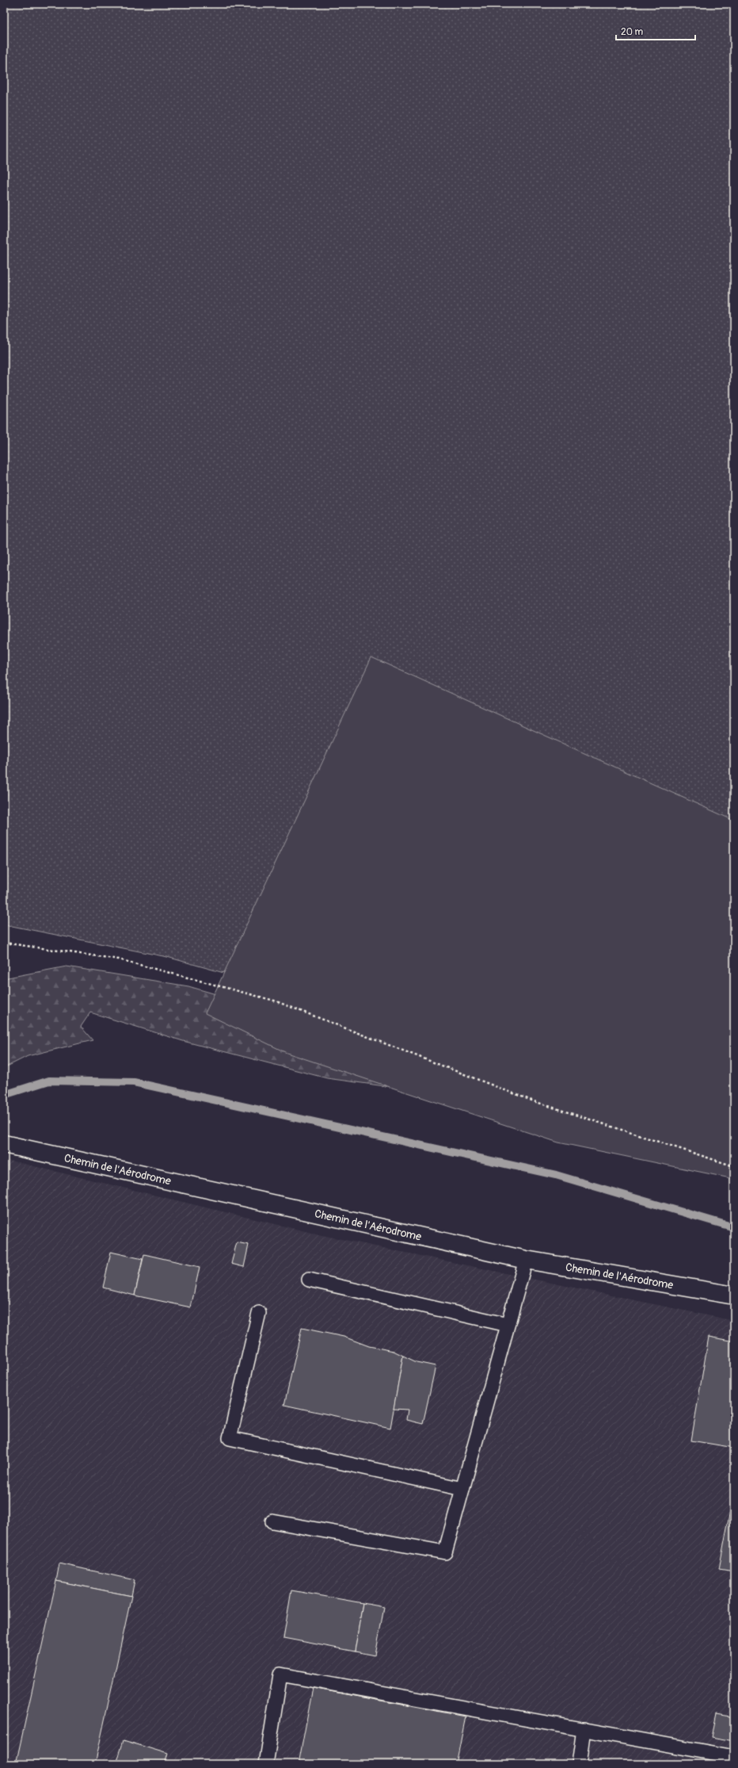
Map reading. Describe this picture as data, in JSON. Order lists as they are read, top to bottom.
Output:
{
  "streets": {
    "street": ["Chemin de l'Aérodrome"]
  },
  "scale_bar": "20 m"
}
